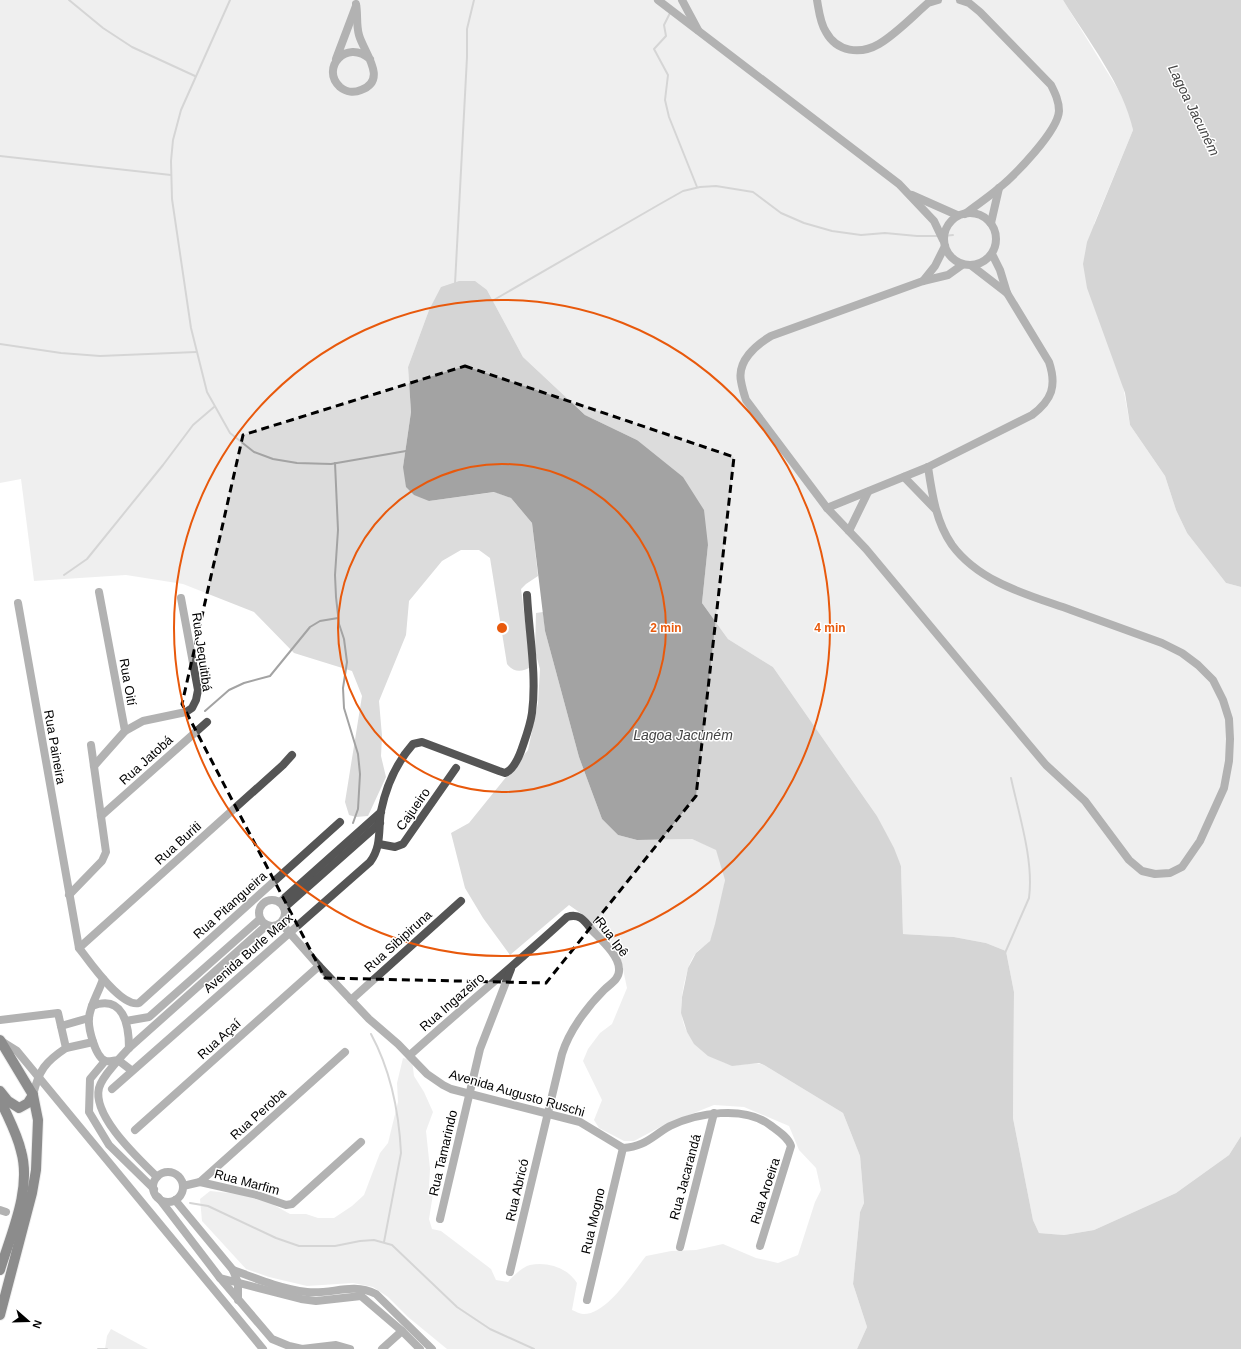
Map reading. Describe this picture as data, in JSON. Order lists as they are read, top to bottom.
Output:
{
  "streets": {
    "street": [
      "Rua Jequitibá",
      "Rua Oití",
      "Rua Paineira",
      "Rua Jatobá",
      "Cajueiro",
      "Rua Buriti",
      "Rua Pitangueira",
      "Rua Ipê",
      "Rua Sibipiruna",
      "Avenida Burle Marx",
      "Rua Ingazeiro",
      "Rua Açaí",
      "Avenida Augusto Ruschi",
      "Rua Peroba",
      "Rua Tamarindo",
      "Rua Jacarandá",
      "Rua Marfim",
      "Rua Abricó",
      "Rua Aroeira",
      "Rua Mogno"
    ]
  },
  "crossings": [
    ["Rua Jequitibá", "Rua Oití"],
    ["Rua Paineira", "Rua Buriti"],
    ["Cajueiro", "Avenida Burle Marx"],
    ["Rua Ipê", "Rua Ingazeiro"],
    ["Rua Ipê", "Avenida Augusto Ruschi"],
    ["Rua Ipê", "Rua Tamarindo"],
    ["Rua Ipê", "Rua Abricó"],
    ["Rua Sibipiruna", "Avenida Augusto Ruschi"],
    ["Avenida Burle Marx", "Avenida Augusto Ruschi"],
    ["Avenida Burle Marx", "Rua Peroba"],
    ["Rua Ingazeiro", "Avenida Augusto Ruschi"],
    ["Rua Ingazeiro", "Rua Tamarindo"],
    ["Rua Açaí", "Avenida Augusto Ruschi"],
    ["Avenida Augusto Ruschi", "Rua Tamarindo"],
    ["Avenida Augusto Ruschi", "Rua Abricó"],
    ["Avenida Augusto Ruschi", "Rua Mogno"],
    ["Rua Peroba", "Rua Marfim"],
    ["Rua Jacarandá", "Rua Aroeira"]
  ],
  "water": ["Lagoa Jacuném"],
  "north": "right",
  "rings": ["2 min", "4 min"]
}
